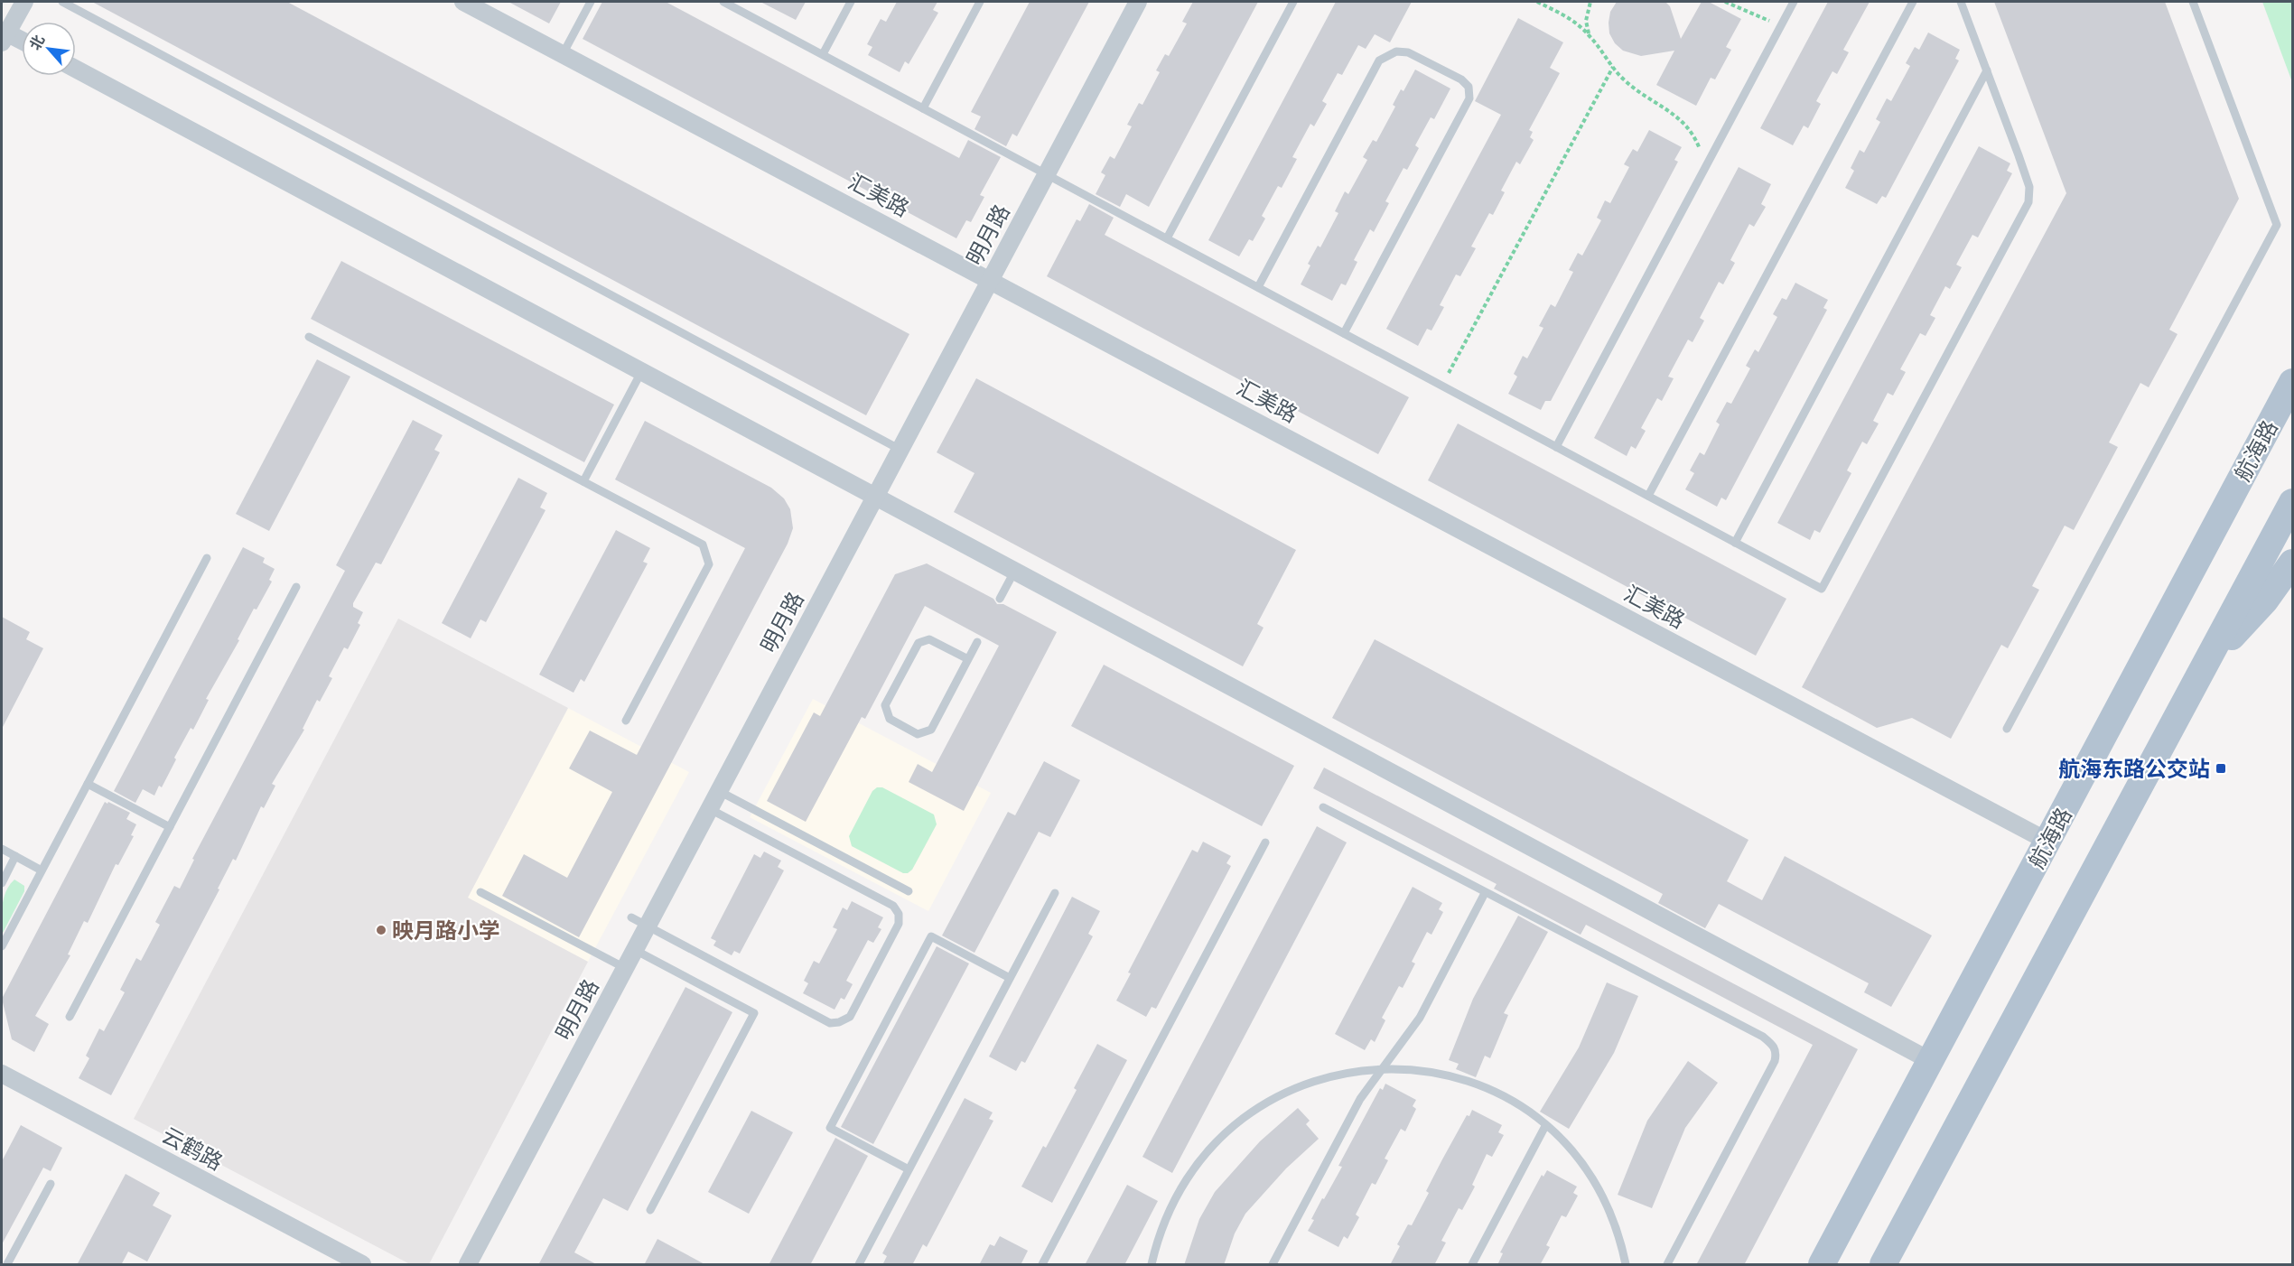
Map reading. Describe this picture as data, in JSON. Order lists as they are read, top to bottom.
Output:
{
  "streets": {
    "main road": ["航海路"],
    "street": ["汇美路", "明月路", "云鹤路"]
  },
  "crossings": [
    ["汇美路", "明月路"],
    ["汇美路", "航海路"]
  ],
  "places": {
    "transit": ["航海东路公交站"],
    "other": ["映月路小学"]
  },
  "north": "top left"
}
